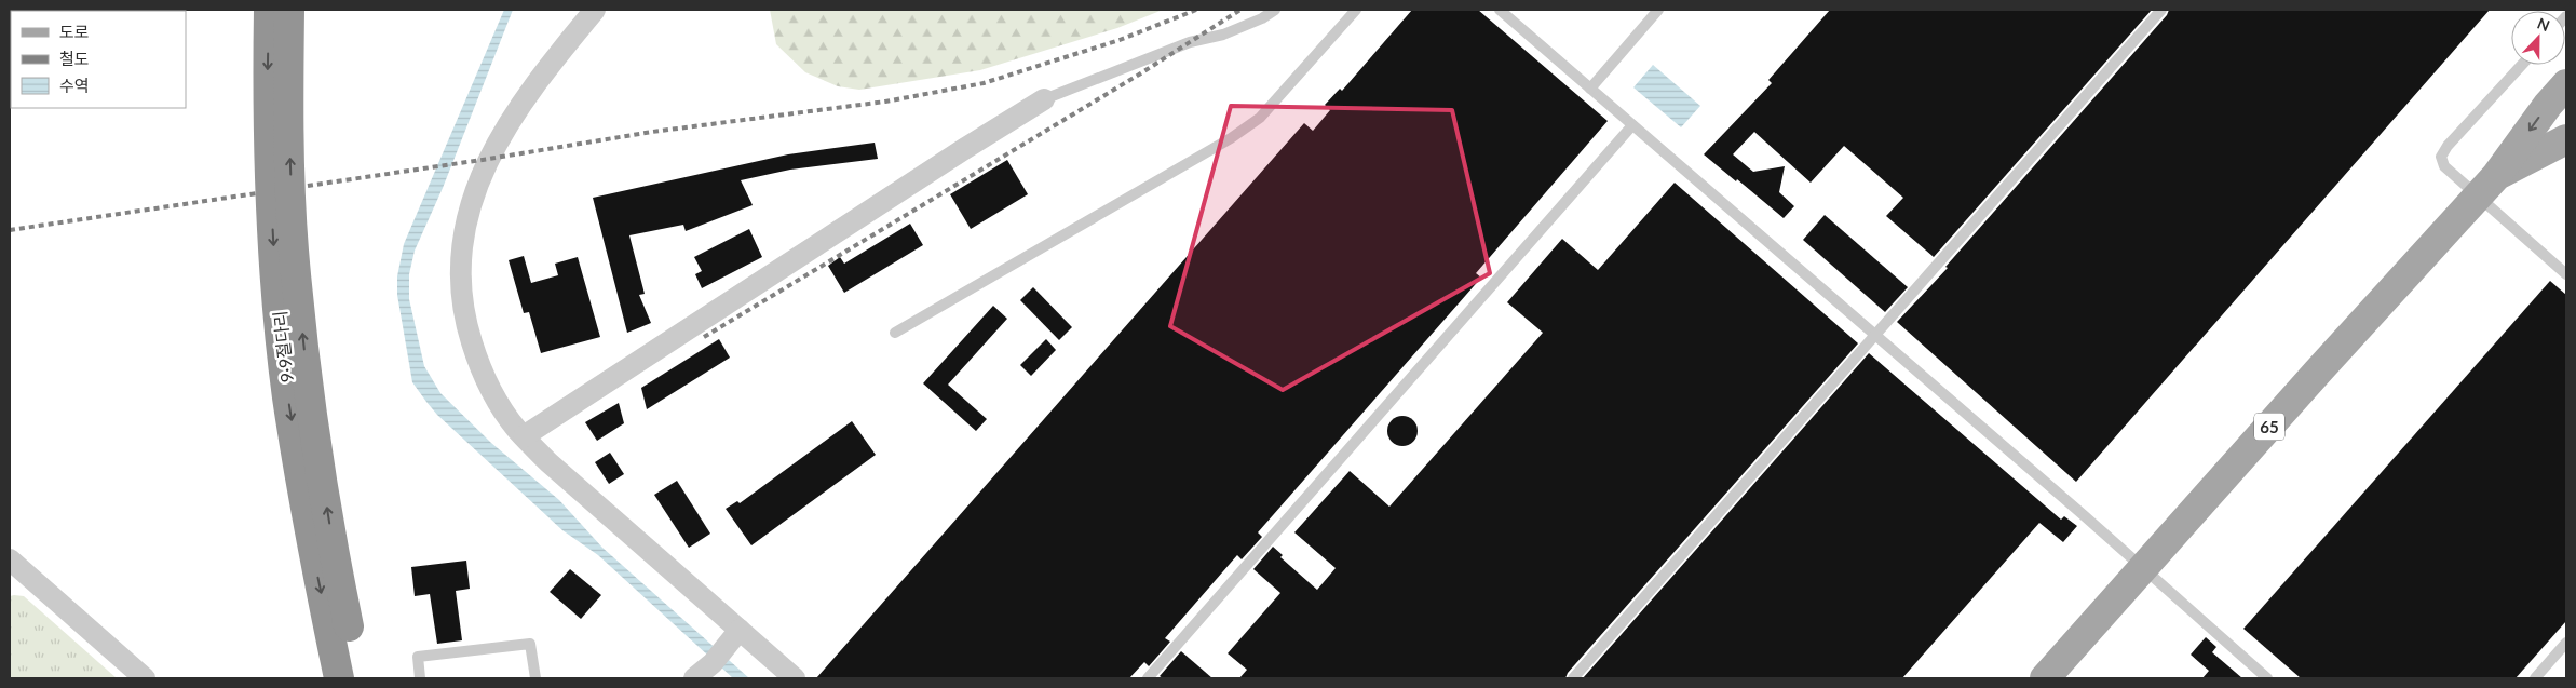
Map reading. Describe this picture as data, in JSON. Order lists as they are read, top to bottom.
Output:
{
  "streets": {
    "highway": ["9·9절다리"],
    "main road": ["65"]
  },
  "legend": ["도로", "철도", "수역"],
  "north": "top"
}
